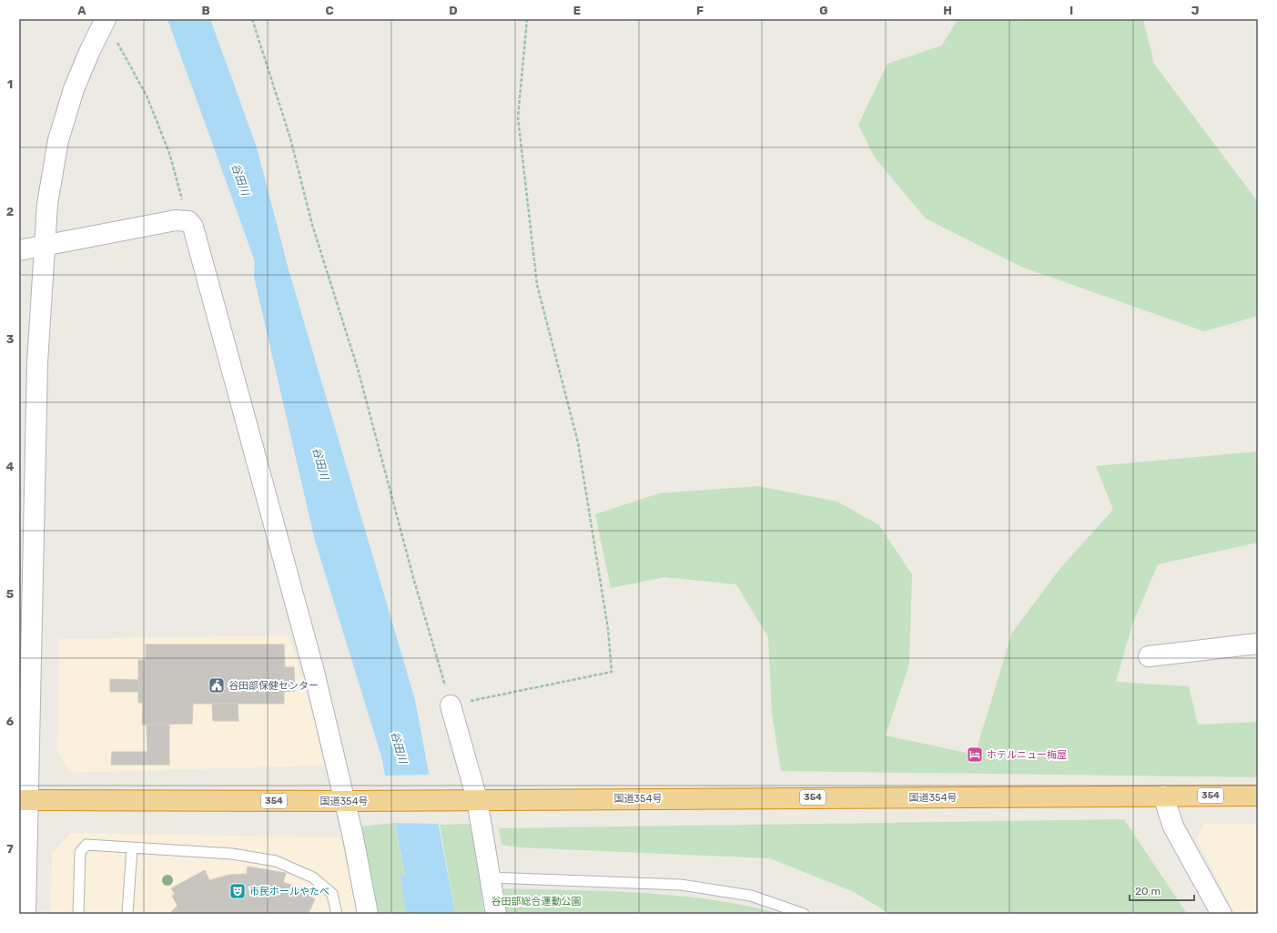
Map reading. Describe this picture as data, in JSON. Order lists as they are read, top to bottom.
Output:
{
  "streets": {
    "highway": ["354", "国道354号"]
  },
  "water": ["谷田川"],
  "parks": ["谷田部総合運動公園"],
  "places": {
    "public building": ["谷田部保健センター"],
    "hotel": ["ホテルニュー梅屋"],
    "theatre": ["市民ホールやたべ"]
  },
  "scale_bar": "20 m",
  "grid": {
    "columns": [
      "A",
      "B",
      "C",
      "D",
      "E",
      "F",
      "G",
      "H",
      "I",
      "J"
    ],
    "rows": [
      "1",
      "2",
      "3",
      "4",
      "5",
      "6",
      "7"
    ]
  }
}
